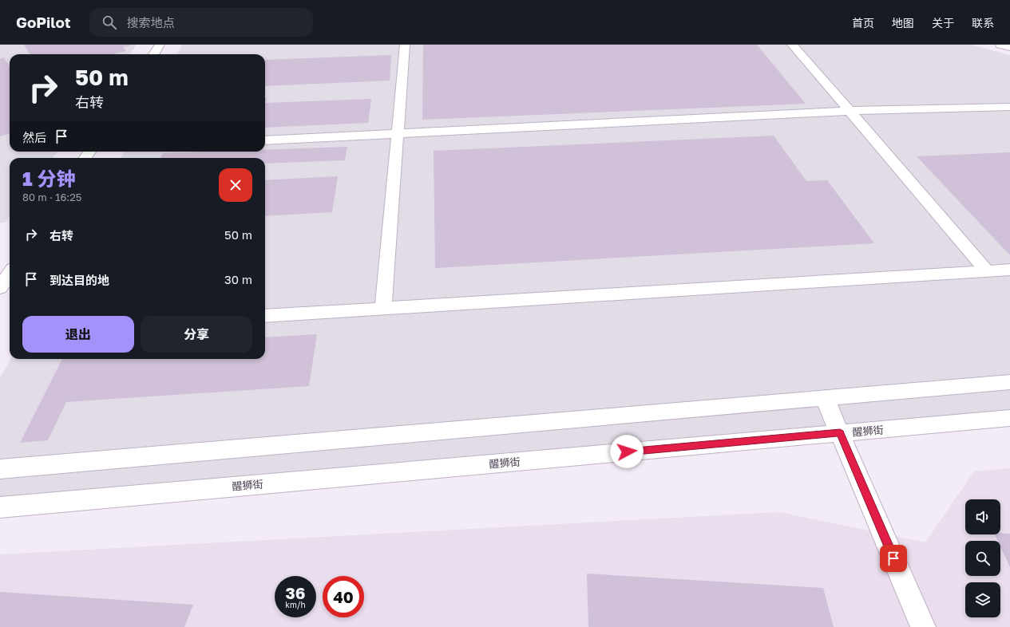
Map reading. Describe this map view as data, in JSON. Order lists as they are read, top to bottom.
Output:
{
  "streets": {
    "street": ["醒狮街"]
  },
  "page": {
    "header": "GoPilot",
    "search": "搜索地点",
    "nav": [
      "首页",
      "地图",
      "关于",
      "联系"
    ],
    "turn": ["50 m", "右转"],
    "then": "然后",
    "heading": ["1 分钟", "80 m · 16:25"],
    "list": [
      {
        "name": "右转",
        "value": "50 m"
      },
      {
        "name": "到达目的地",
        "value": "30 m"
      }
    ],
    "buttons": ["退出", "分享"],
    "speed": "36 km/h",
    "limit": "40"
  }
}
